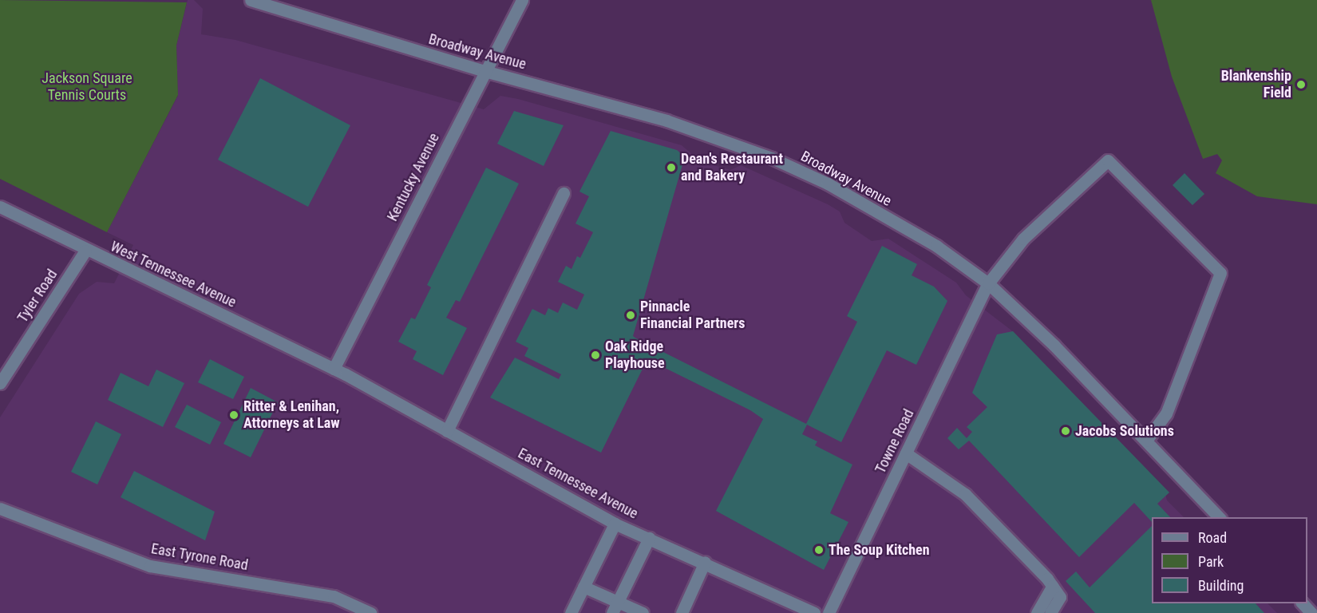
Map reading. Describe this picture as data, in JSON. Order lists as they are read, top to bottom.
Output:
{
  "streets": {
    "street": [
      "Broadway Avenue",
      "Kentucky Avenue",
      "West Tennessee Avenue",
      "Tyler Road",
      "Towne Road",
      "East Tennessee Avenue",
      "East Tyrone Road"
    ]
  },
  "crossings": [
    ["Broadway Avenue", "Kentucky Avenue"],
    ["Broadway Avenue", "Towne Road"],
    ["Kentucky Avenue", "West Tennessee Avenue"],
    ["Kentucky Avenue", "East Tennessee Avenue"],
    ["West Tennessee Avenue", "Tyler Road"],
    ["West Tennessee Avenue", "East Tennessee Avenue"]
  ],
  "parks": ["Jackson Square Tennis Courts"],
  "places": [
    "Blankenship Field",
    "Dean's Restaurant and Bakery",
    "Pinnacle Financial Partners",
    "Oak Ridge Playhouse",
    "Ritter & Lenihan, Attorneys at Law",
    "Jacobs Solutions",
    "The Soup Kitchen"
  ],
  "legend": ["Road", "Park", "Building"]
}
